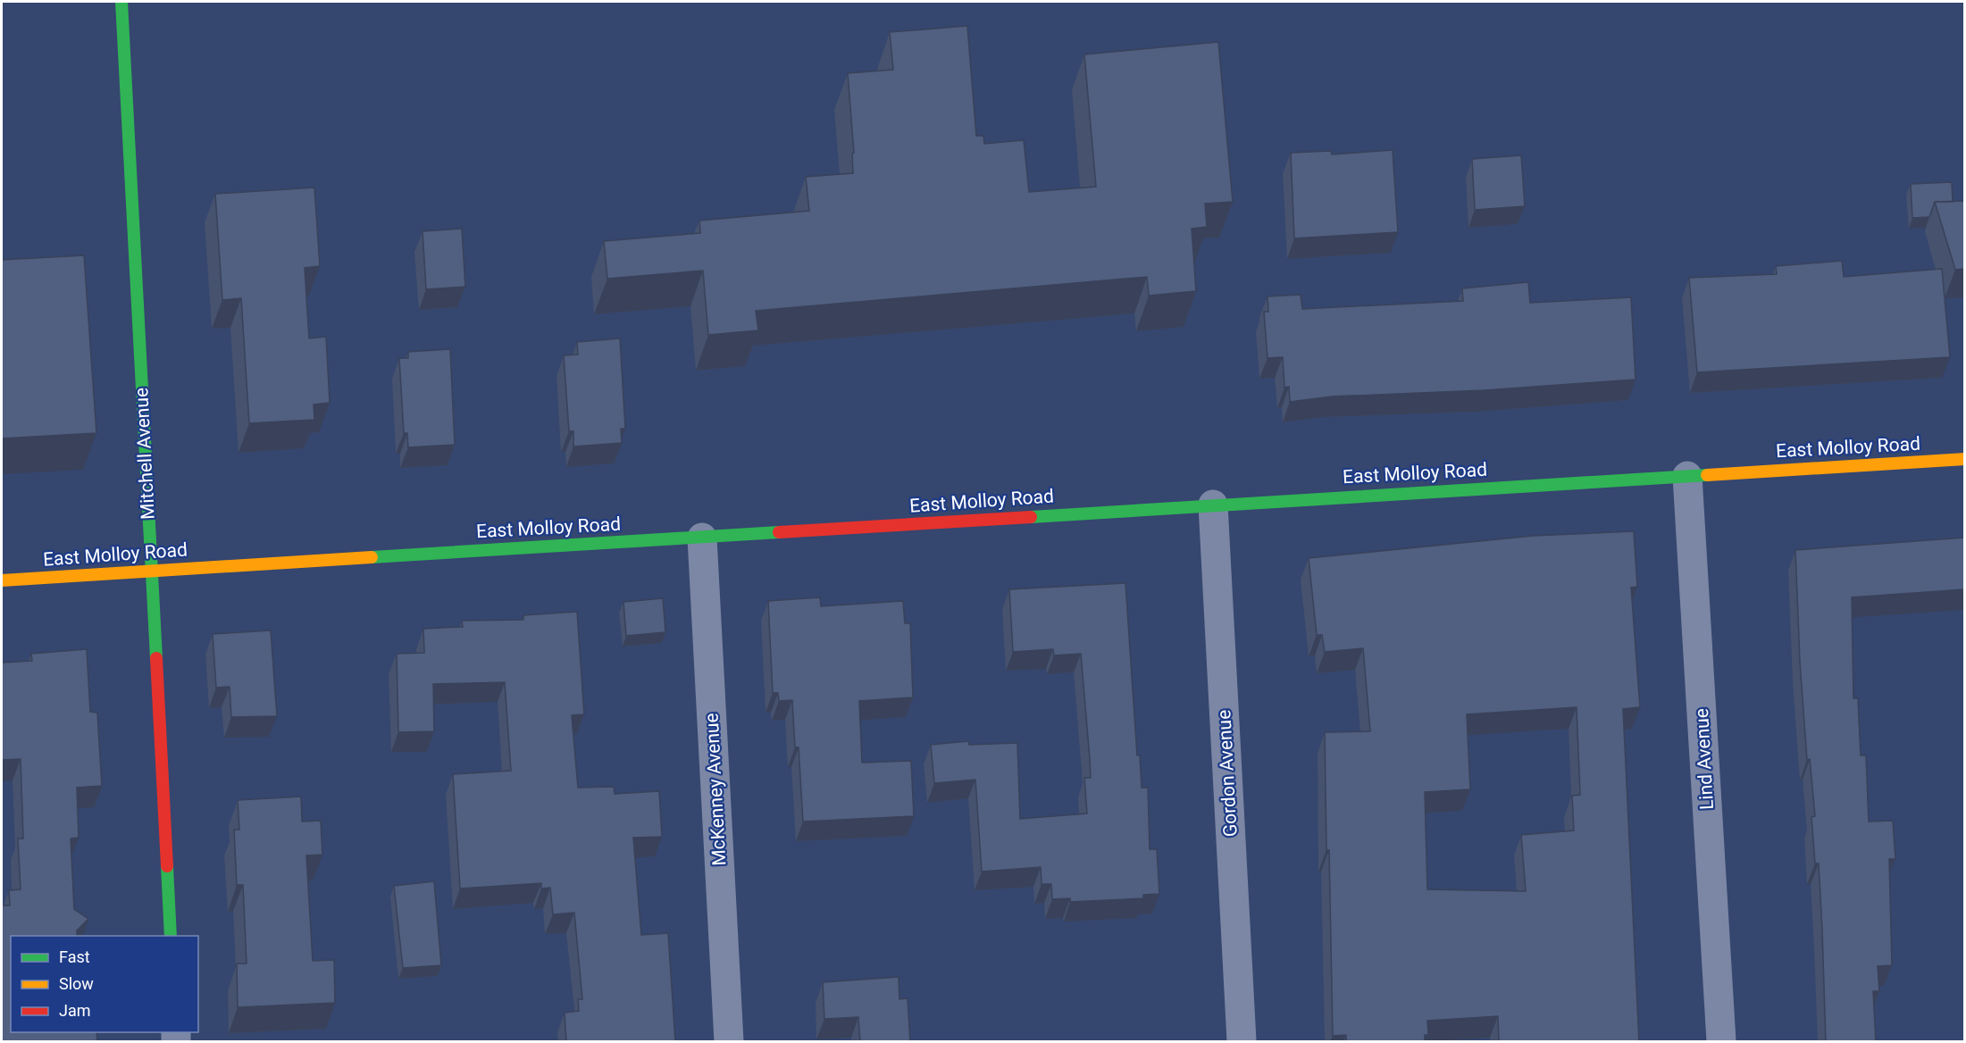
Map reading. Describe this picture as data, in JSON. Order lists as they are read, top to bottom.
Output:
{
  "streets": {
    "street": [
      "East Molloy Road",
      "Mitchell Avenue",
      "Lind Avenue",
      "Gordon Avenue",
      "McKenney Avenue"
    ]
  },
  "crossings": [
    ["East Molloy Road", "Mitchell Avenue"],
    ["East Molloy Road", "Lind Avenue"],
    ["East Molloy Road", "Gordon Avenue"],
    ["East Molloy Road", "McKenney Avenue"]
  ],
  "legend": ["Fast", "Slow", "Jam"]
}
